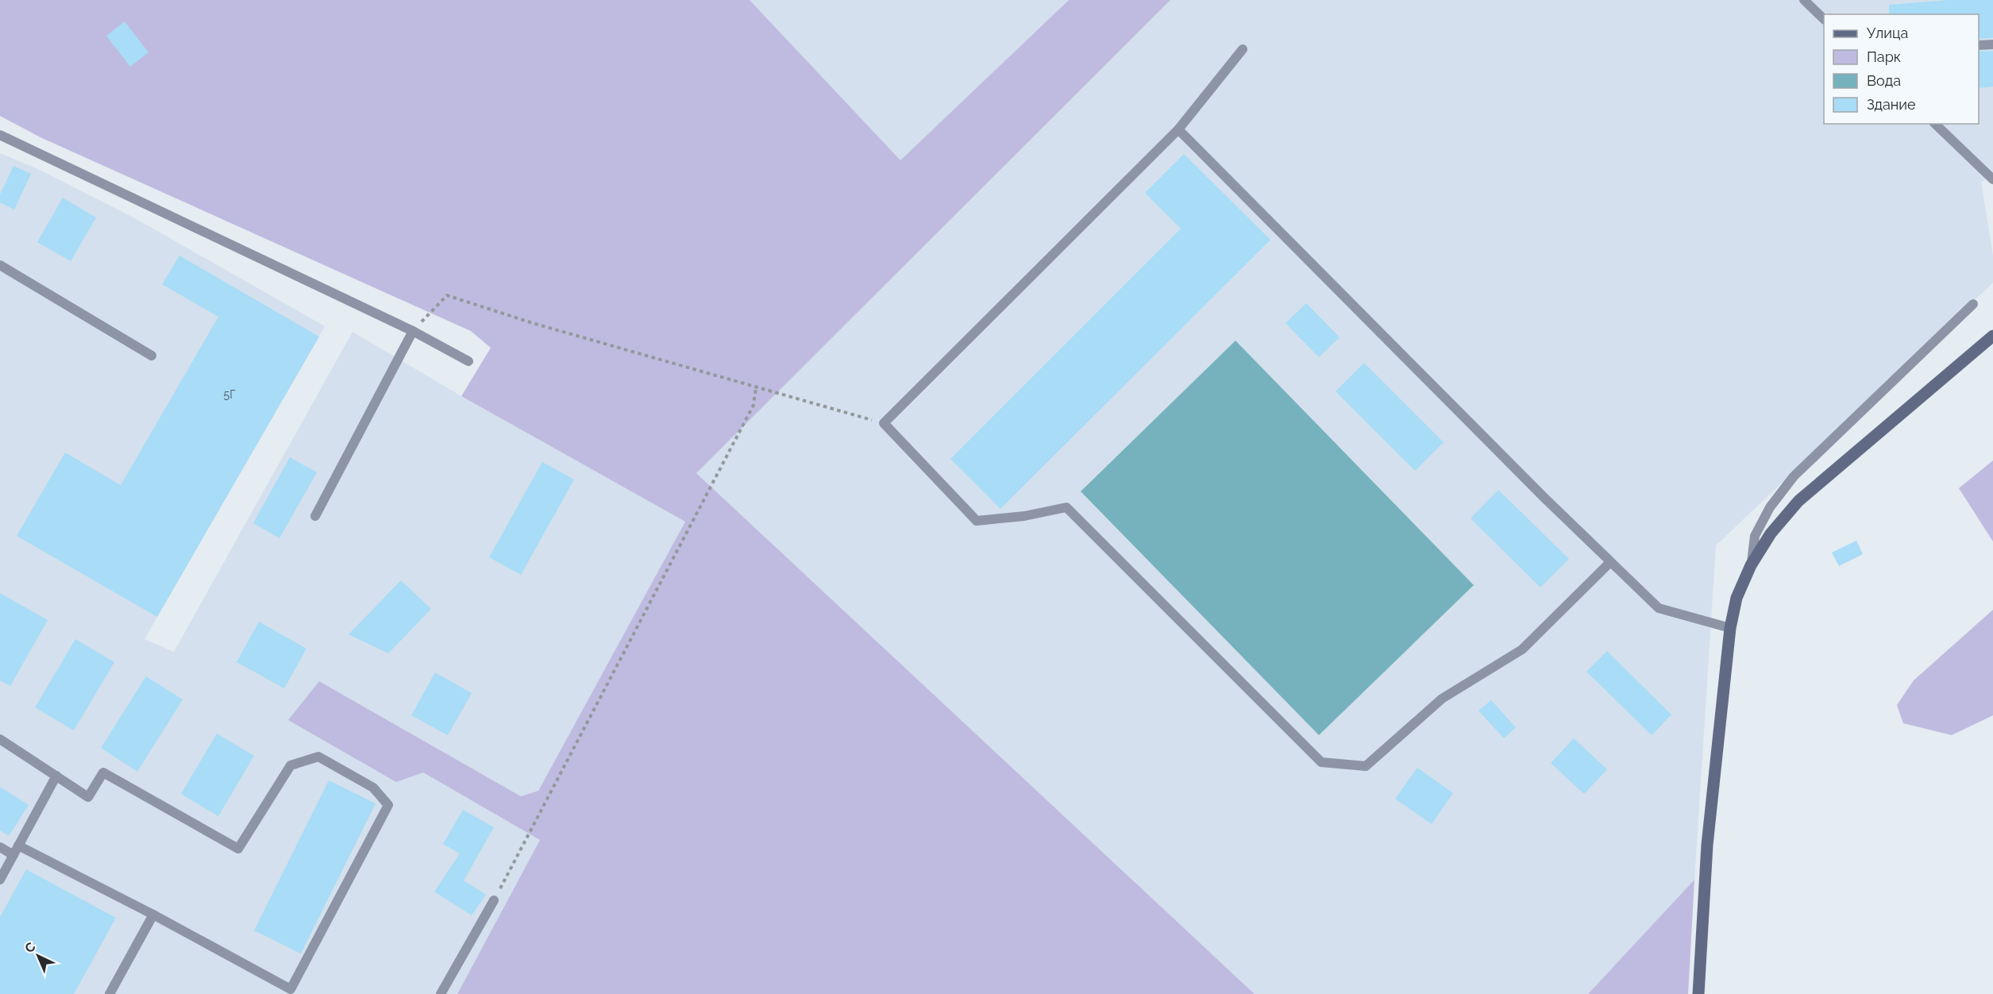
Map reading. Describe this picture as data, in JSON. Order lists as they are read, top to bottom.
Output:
{
  "house_numbers": ["5Г"],
  "legend": [
    "Улица",
    "Парк",
    "Вода",
    "Здание"
  ],
  "north": "top left"
}
